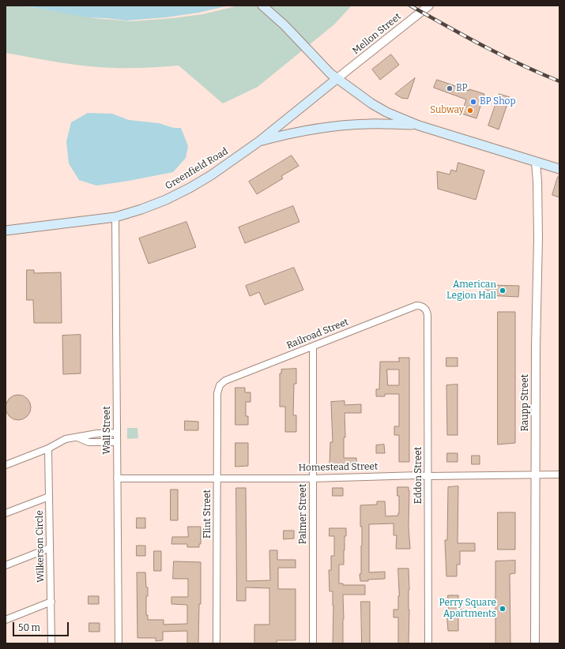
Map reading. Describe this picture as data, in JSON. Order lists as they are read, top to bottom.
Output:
{
  "streets": {
    "main road": ["Greenfield Road"],
    "street": [
      "Mellon Street",
      "Railroad Street",
      "Raupp Street",
      "Wall Street",
      "Homestead Street",
      "Eddon Street",
      "Flint Street",
      "Palmer Street",
      "Wilkerson Circle"
    ]
  },
  "crossings": [
    ["Mellon Street", "Greenfield Road"],
    ["Greenfield Road", "Wall Street"],
    ["Railroad Street", "Eddon Street"],
    ["Railroad Street", "Flint Street"],
    ["Railroad Street", "Palmer Street"],
    ["Raupp Street", "Homestead Street"],
    ["Wall Street", "Homestead Street"],
    ["Homestead Street", "Eddon Street"],
    ["Homestead Street", "Flint Street"],
    ["Homestead Street", "Palmer Street"]
  ],
  "places": [
    "BP",
    "BP Shop",
    "Subway",
    "American Legion Hall",
    "Perry Square Apartments"
  ],
  "scale_bar": "50 m"
}
